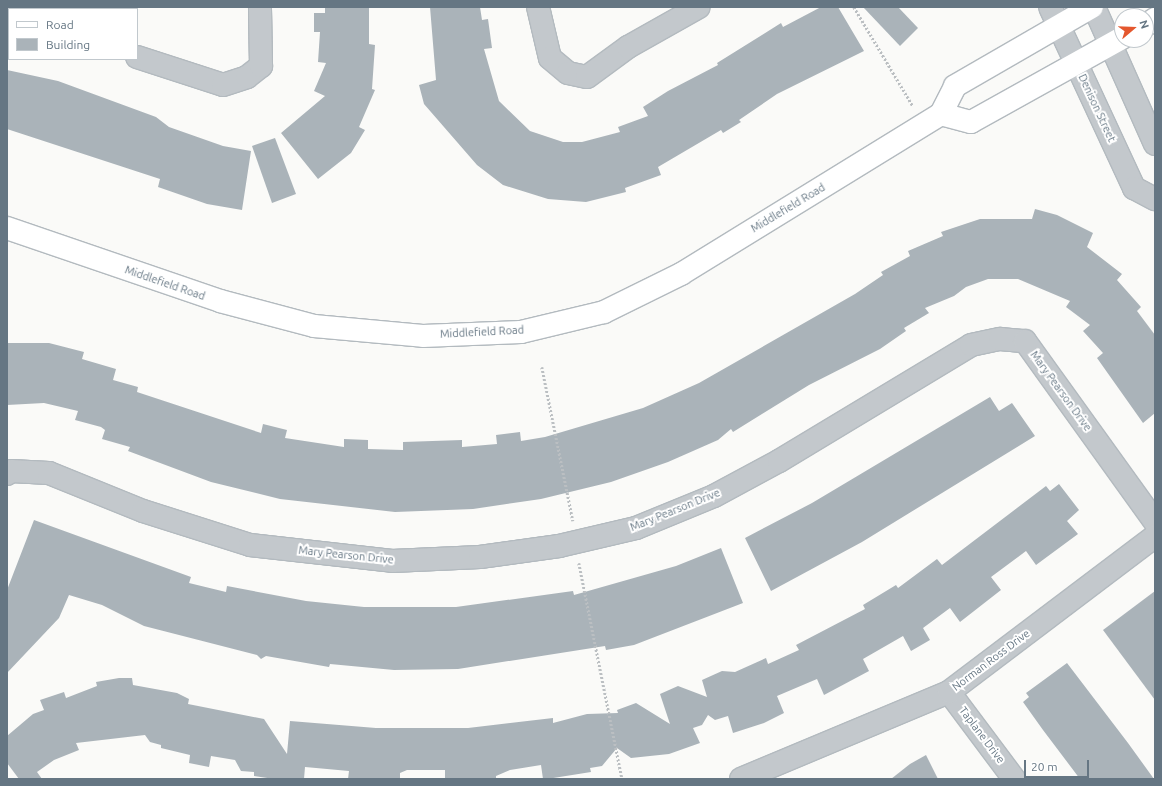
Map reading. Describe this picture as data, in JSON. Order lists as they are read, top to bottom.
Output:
{
  "streets": {
    "main road": ["Middlefield Road"],
    "street": [
      "Denison Street",
      "Mary Pearson Drive",
      "Norman Ross Drive",
      "Taplane Drive"
    ]
  },
  "crossings": [
    ["Norman Ross Drive", "Taplane Drive"]
  ],
  "legend": ["Road", "Building"],
  "scale_bar": "20 m",
  "north": "right"
}
